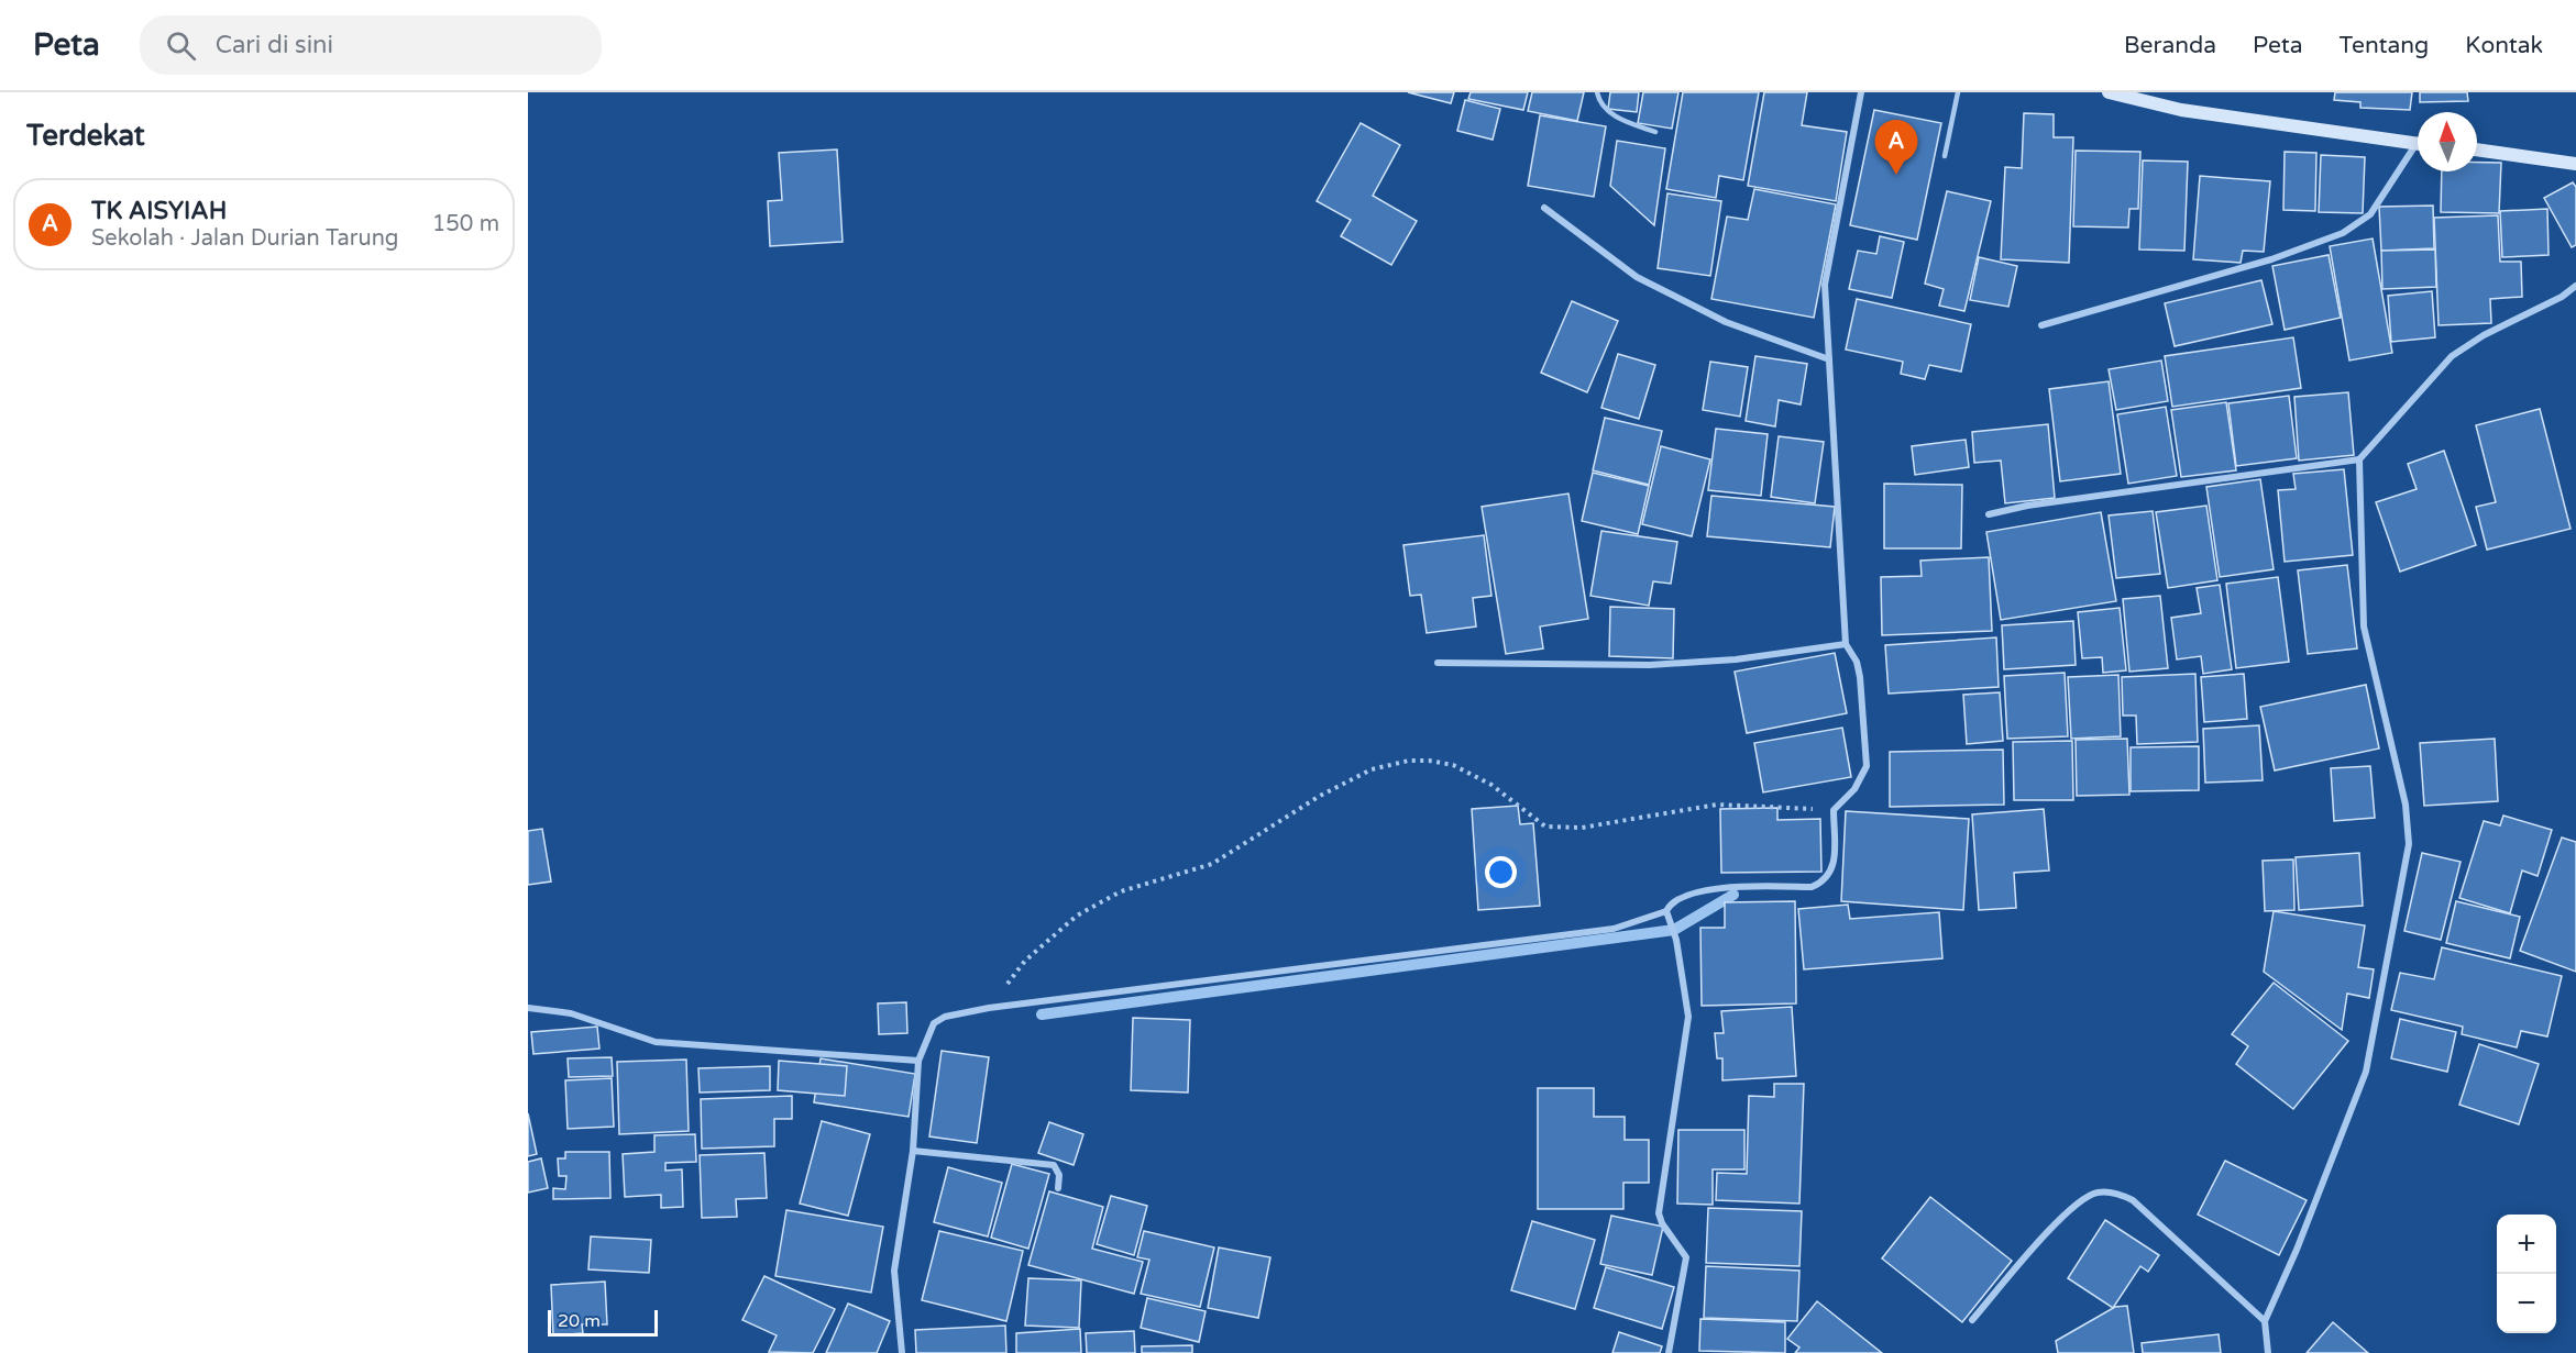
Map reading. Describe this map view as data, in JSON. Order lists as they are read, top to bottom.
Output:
{
  "scale_bar": "20 m",
  "north": "top",
  "page": {
    "header": "Peta",
    "search": "Cari di sini",
    "nav": [
      "Beranda",
      "Peta",
      "Tentang",
      "Kontak"
    ],
    "heading": "Terdekat",
    "pins": "A",
    "list": [
      {
        "mark": "A",
        "name": "TK AISYIAH",
        "note": "Sekolah · Jalan Durian Tarung",
        "value": "150 m"
      }
    ],
    "map_buttons": ["+", "−"],
    "scale": "20 m"
  }
}
